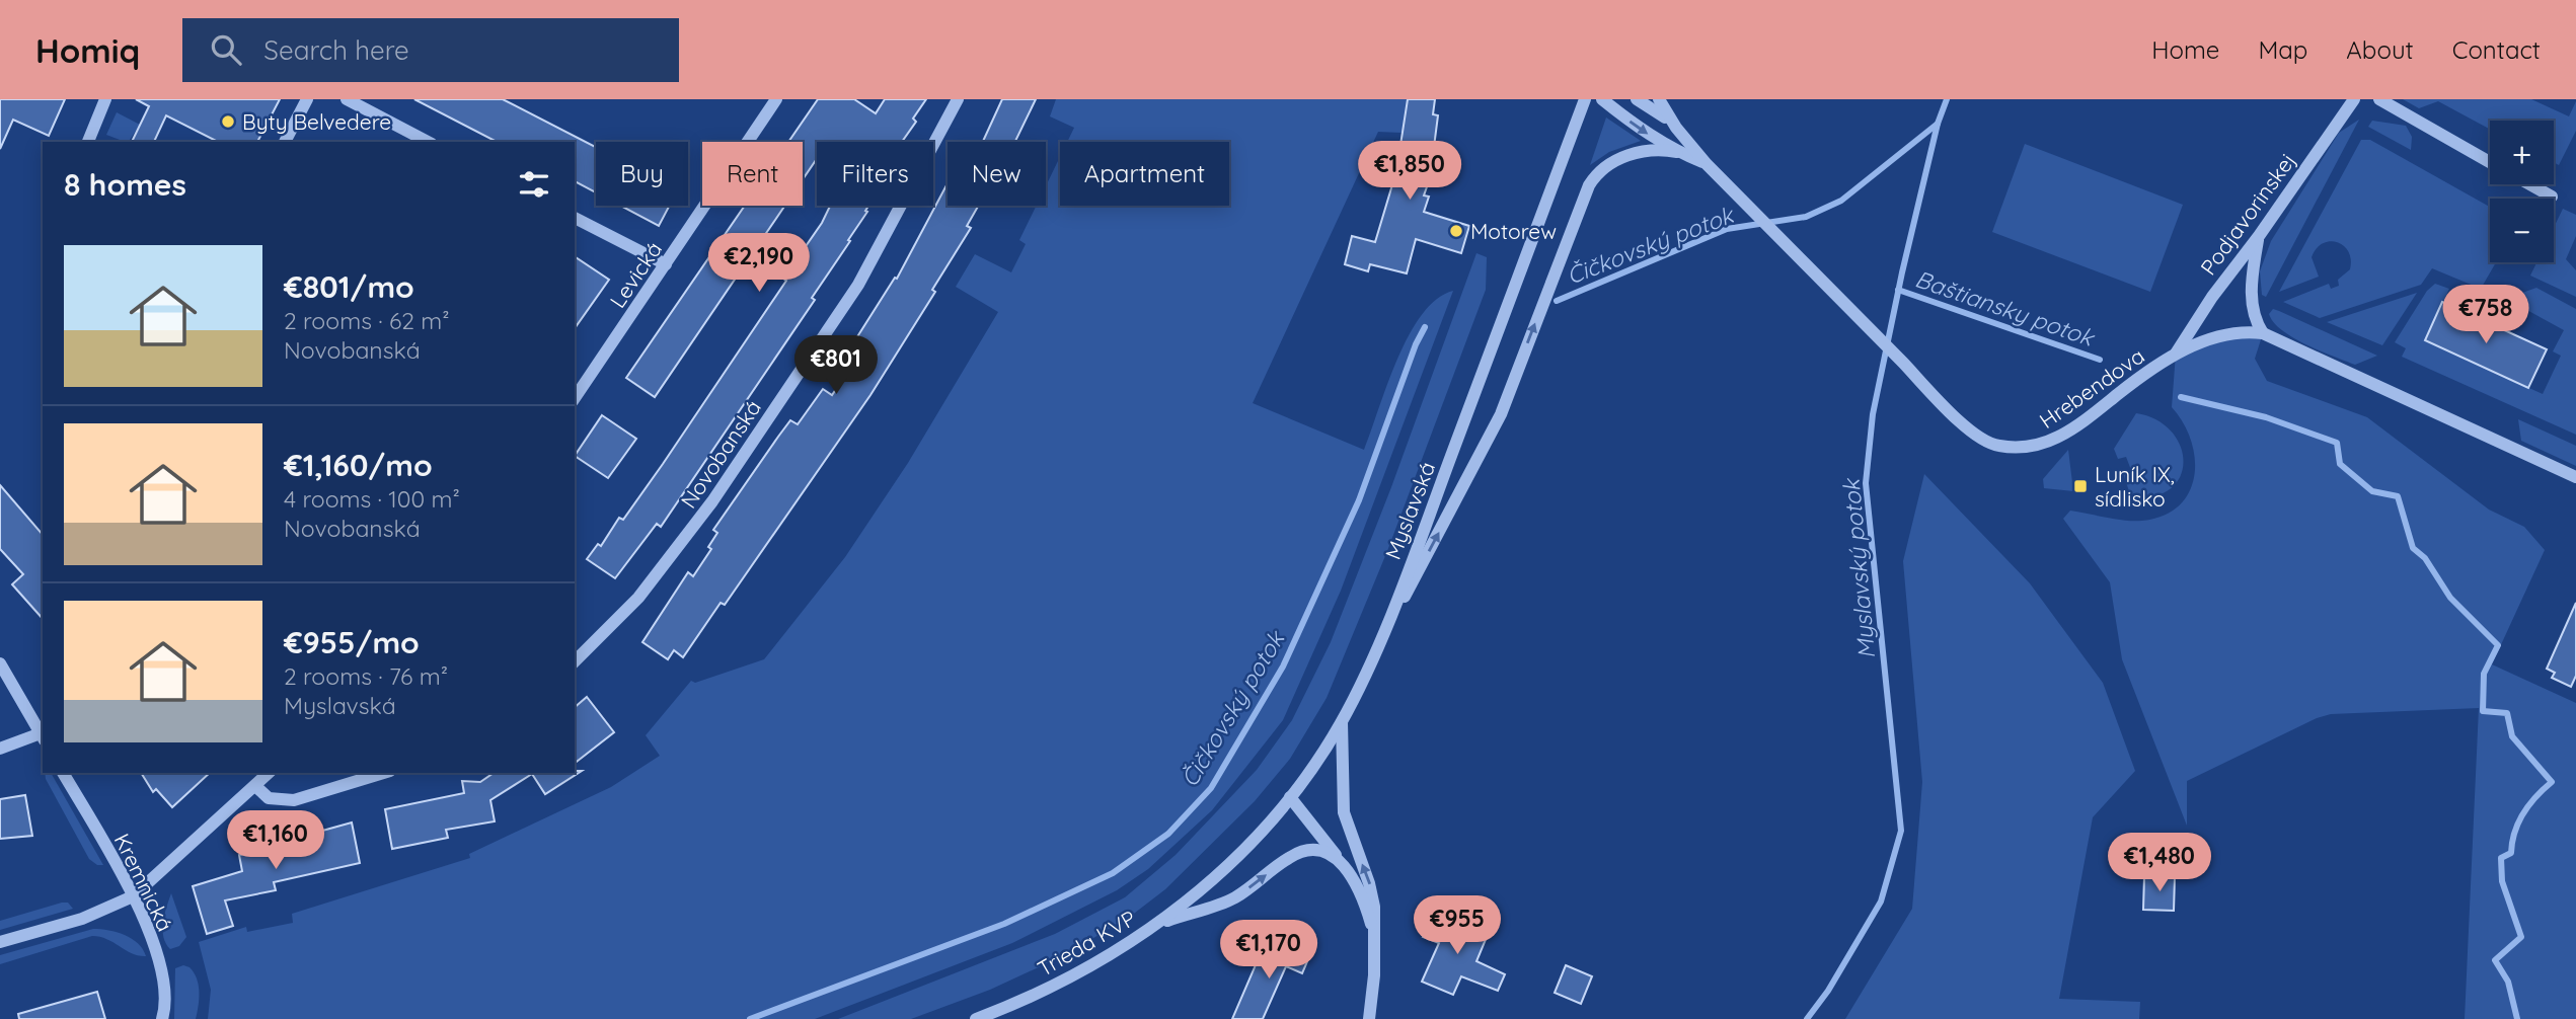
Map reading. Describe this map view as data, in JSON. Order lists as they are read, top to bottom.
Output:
{
  "streets": {
    "street": [
      "Podjavorinskej",
      "Levická",
      "Hrebendova",
      "Novobanská",
      "Myslavská",
      "Kremnická",
      "Trieda KVP"
    ]
  },
  "crossings": [
    ["Podjavorinskej", "Hrebendova"],
    ["Myslavská", "Trieda KVP"]
  ],
  "water": ["Čičkovský potok", "Baštiansky potok", "Myslavský potok"],
  "places": {
    "other": ["Byty Belvedere", "Motorew"],
    "transit": ["Luník IX, sídlisko"]
  },
  "page": {
    "header": "Homiq",
    "search": "Search here",
    "nav": [
      "Home",
      "Map",
      "About",
      "Contact"
    ],
    "map_buttons": ["+", "−"],
    "price": [
      "€1,850",
      "€2,190",
      "€758",
      "€801",
      "€1,160",
      "€1,480",
      "€955",
      "€1,170"
    ],
    "chip": [
      "Buy",
      "Rent",
      "Filters",
      "New",
      "Apartment"
    ],
    "heading": "8 homes",
    "list": [
      {
        "name": "€801/mo",
        "note": "2 rooms · 62 m² · Novobanská"
      },
      {
        "name": "€1,160/mo",
        "note": "4 rooms · 100 m² · Novobanská"
      },
      {
        "name": "€955/mo",
        "note": "2 rooms · 76 m² · Myslavská"
      }
    ]
  }
}
